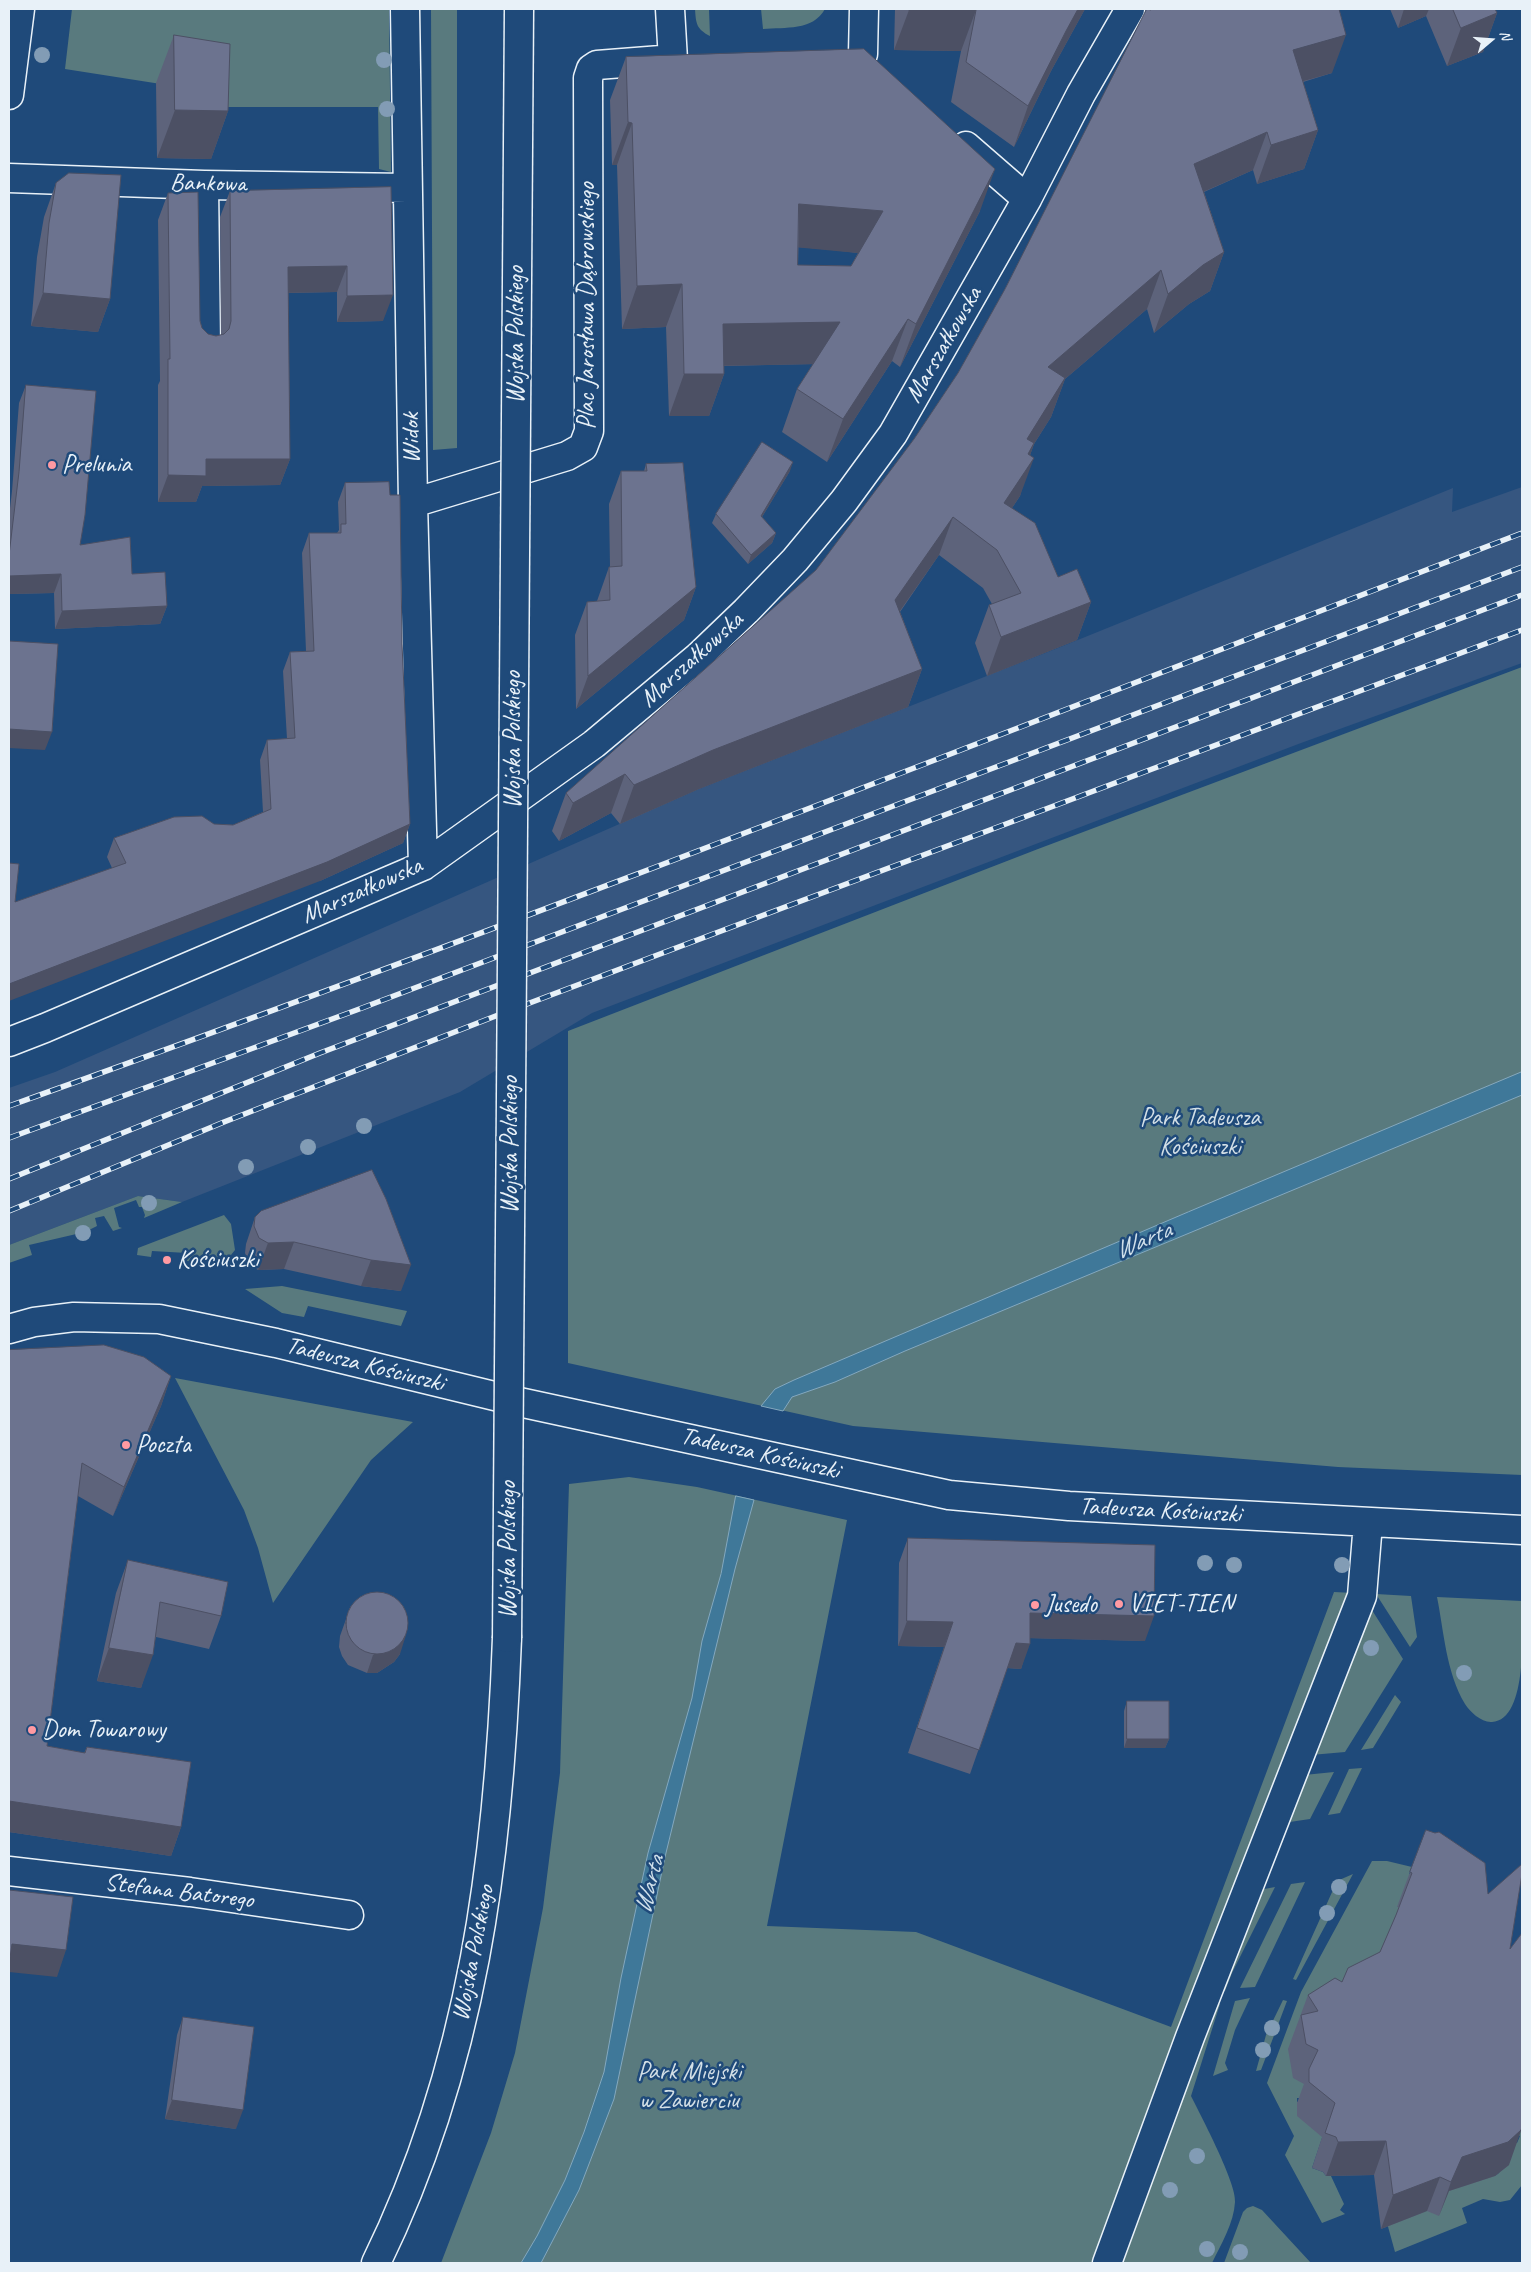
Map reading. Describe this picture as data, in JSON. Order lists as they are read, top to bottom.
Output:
{
  "streets": {
    "street": [
      "Bankowa",
      "Plac Jarosława Dąbrowskiego",
      "Wojska Polskiego",
      "Marszałkowska",
      "Widok",
      "Tadeusza Kościuszki",
      "Stefana Batorego"
    ]
  },
  "crossings": [
    ["Bankowa", "Widok"],
    ["Plac Jarosława Dąbrowskiego", "Widok"],
    ["Marszałkowska", "Widok"]
  ],
  "water": ["Warta"],
  "parks": ["Park Tadeusza Kościuszki", "Park Miejski w Zawierciu"],
  "places": [
    "Prelunia",
    "Kościuszki",
    "Poczta",
    "VIET-TIEN",
    "Jusedo",
    "Dom Towarowy"
  ],
  "north": "right"
}
